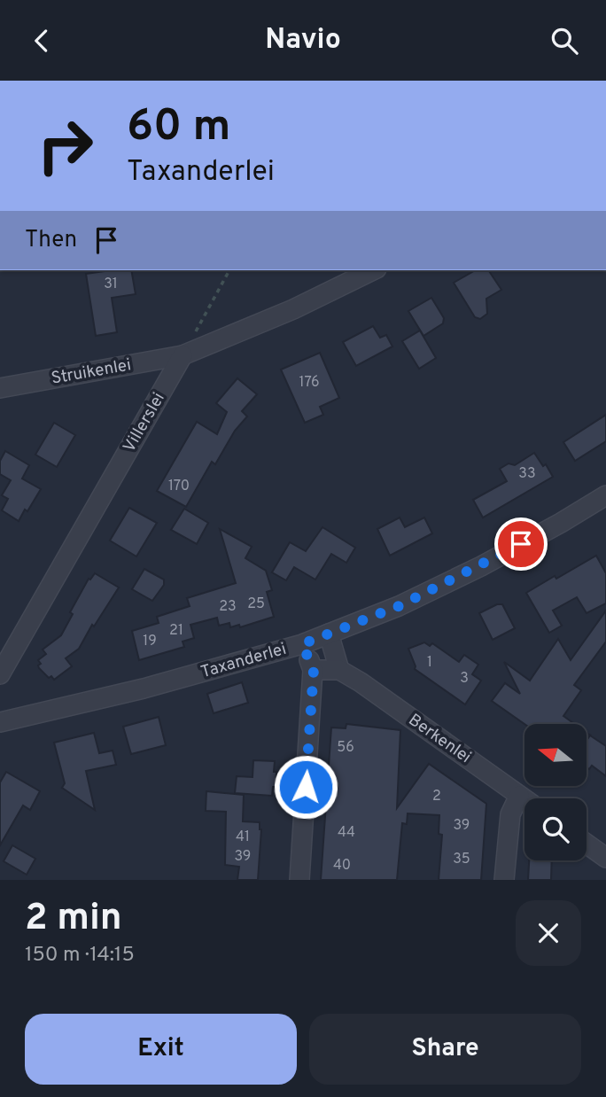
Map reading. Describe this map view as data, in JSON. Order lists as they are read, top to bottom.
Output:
{
  "streets": {
    "street": [
      "Struikenlei",
      "Villerslei",
      "Taxanderlei",
      "Berkenlei"
    ]
  },
  "crossings": [
    ["Struikenlei", "Villerslei"]
  ],
  "house_numbers": [
    "31",
    "176",
    "33",
    "170",
    "25",
    "23",
    "21",
    "19",
    "1",
    "3",
    "56",
    "2",
    "39",
    "44",
    "41",
    "39",
    "35",
    "40"
  ],
  "north": "left",
  "page": {
    "header": "Navio",
    "turn": ["60 m", "Taxanderlei"],
    "then": "Then",
    "heading": ["2 min", "150 m · 14:15"],
    "buttons": ["Exit", "Share"]
  }
}
